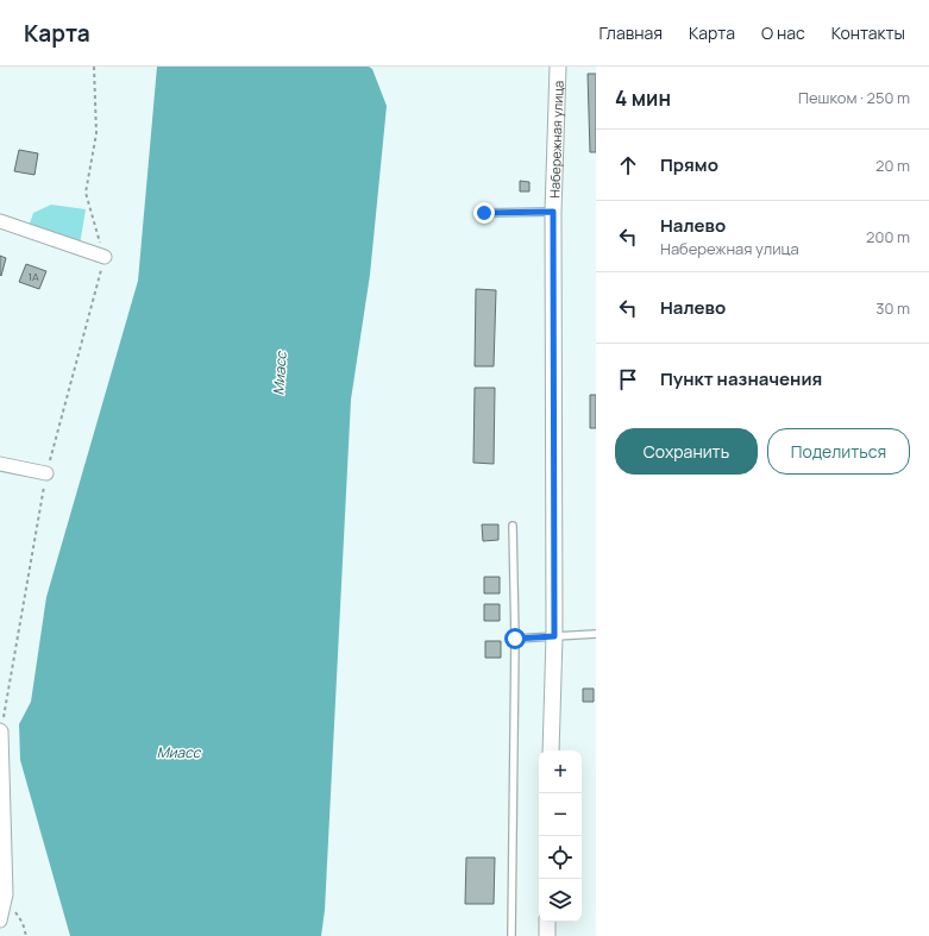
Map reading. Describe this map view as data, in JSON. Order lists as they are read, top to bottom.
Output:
{
  "streets": {
    "street": ["Набережная улица"]
  },
  "water": ["Миасс"],
  "house_numbers": ["1А"],
  "page": {
    "header": "Карта",
    "nav": [
      "Главная",
      "Карта",
      "О нас",
      "Контакты"
    ],
    "heading": ["4 мин", "Пешком · 250 m"],
    "list": [
      ["Прямо", "20 m"],
      ["Налево", "Набережная улица", "200 m"],
      ["Налево", "30 m"],
      "Пункт назначения"
    ],
    "buttons": ["Сохранить", "Поделиться"],
    "map_buttons": ["+", "−"]
  }
}
